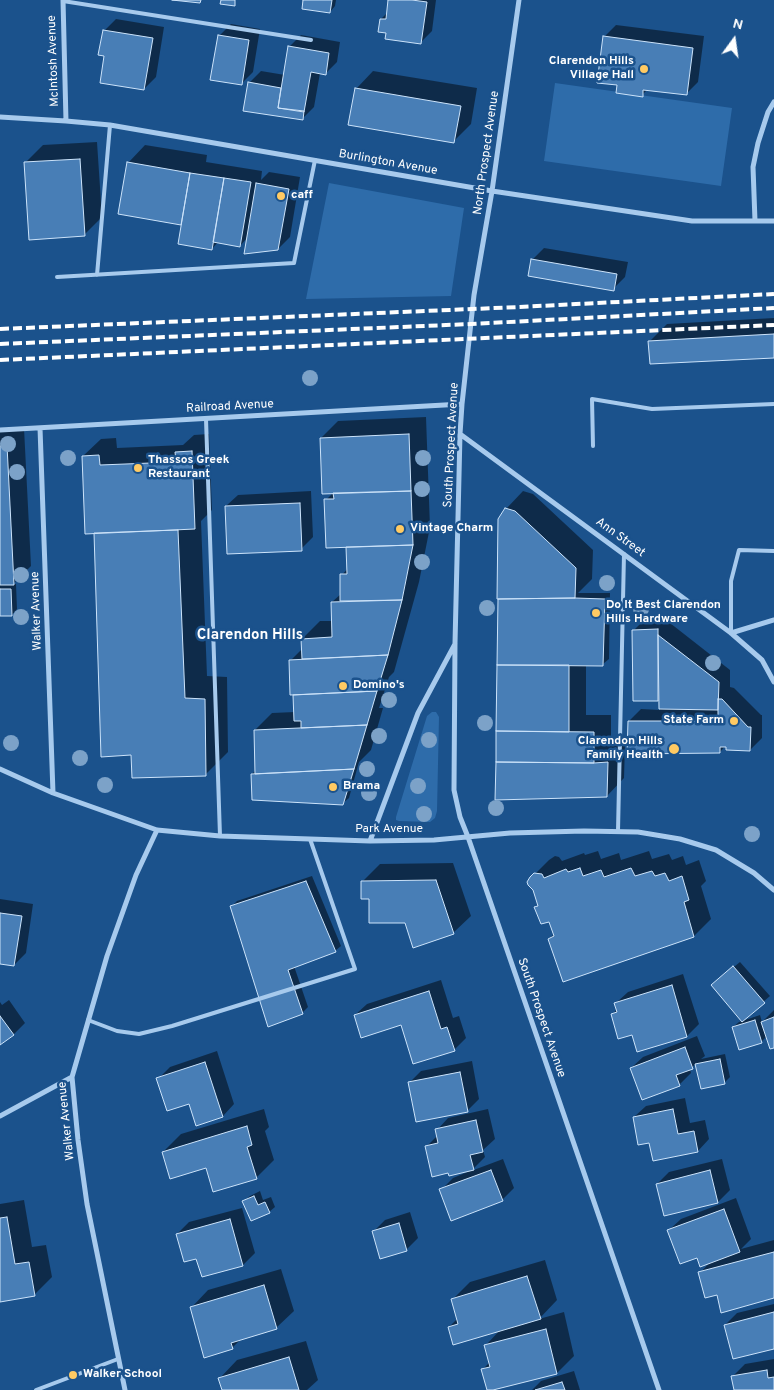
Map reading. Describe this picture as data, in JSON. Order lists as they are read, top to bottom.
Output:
{
  "streets": {
    "street": [
      "McIntosh Avenue",
      "North Prospect Avenue",
      "Burlington Avenue",
      "Railroad Avenue",
      "South Prospect Avenue",
      "Ann Street",
      "Walker Avenue",
      "Park Avenue"
    ]
  },
  "crossings": [
    ["McIntosh Avenue", "Burlington Avenue"],
    ["North Prospect Avenue", "Burlington Avenue"],
    ["North Prospect Avenue", "South Prospect Avenue"],
    ["Railroad Avenue", "South Prospect Avenue"],
    ["Railroad Avenue", "Walker Avenue"],
    ["South Prospect Avenue", "Ann Street"],
    ["South Prospect Avenue", "Park Avenue"],
    ["Walker Avenue", "Park Avenue"]
  ],
  "districts": ["Clarendon Hills"],
  "places": [
    "Clarendon Hills Village Hall",
    "caff",
    "Thassos Greek Restaurant",
    "Vintage Charm",
    "Do It Best Clarendon Hills Hardware",
    "Domino's",
    "State Farm",
    "Clarendon Hills Family Health",
    "Brama",
    "Walker School"
  ],
  "north": "top"
}
